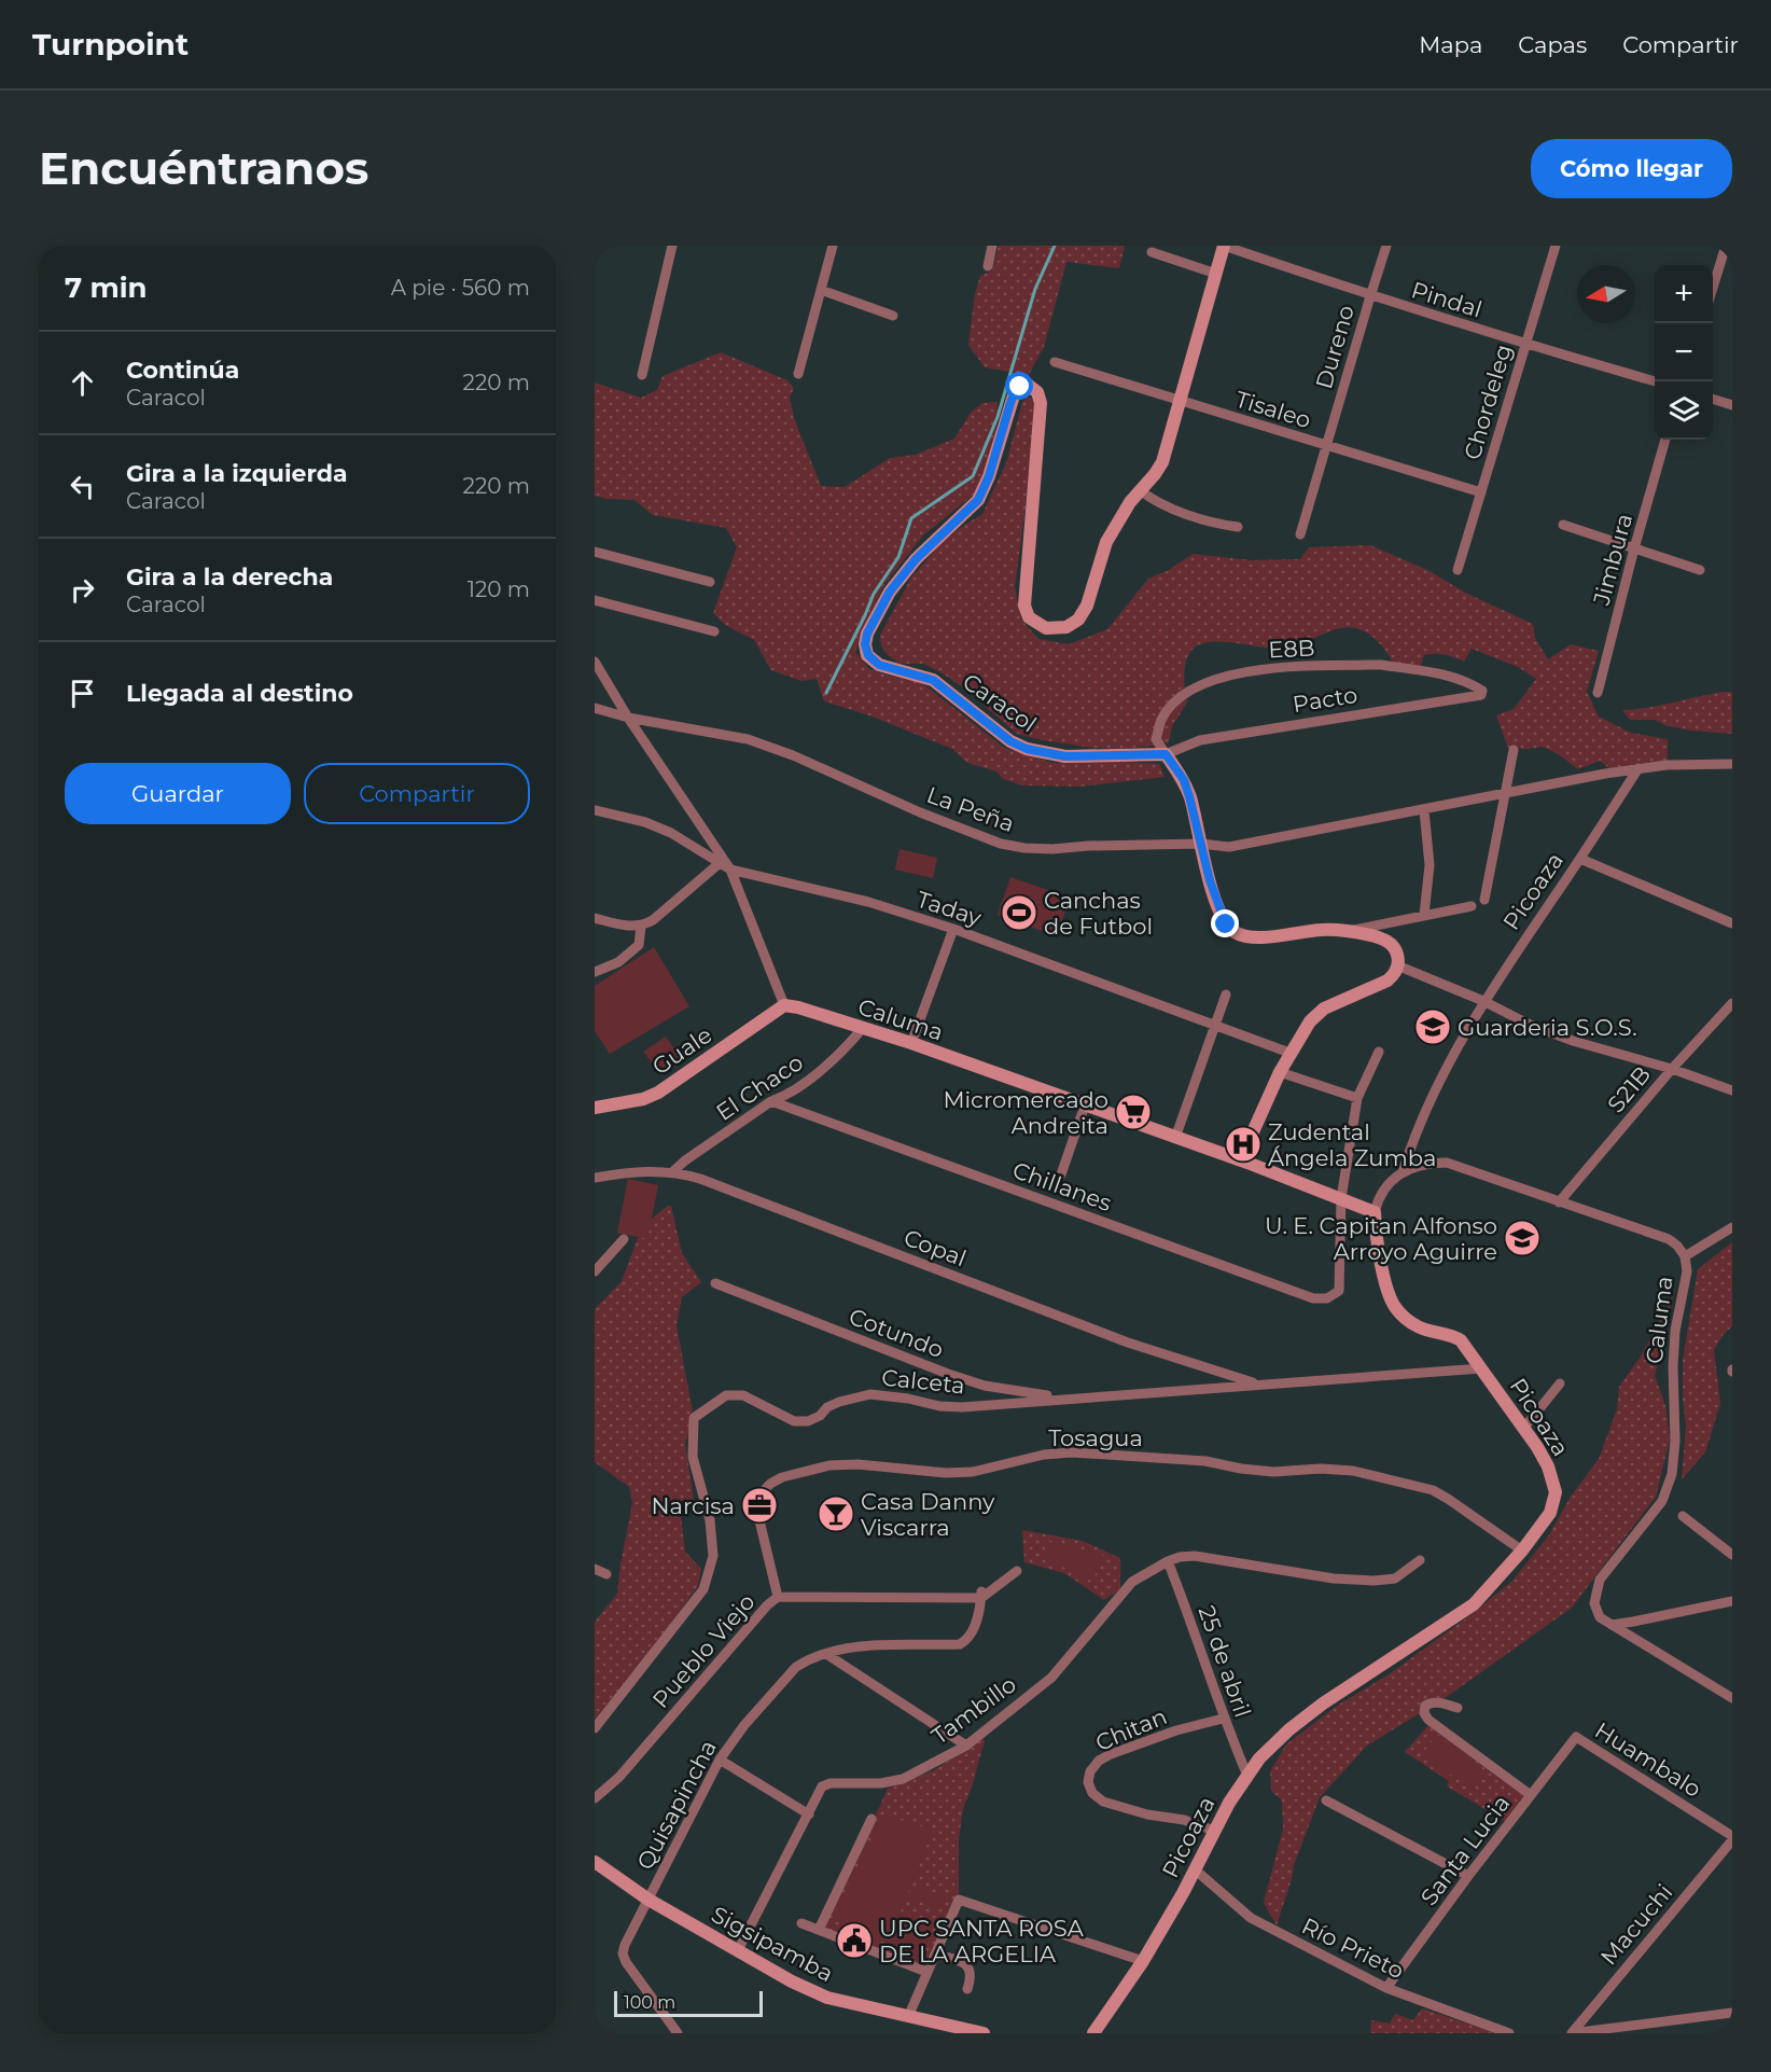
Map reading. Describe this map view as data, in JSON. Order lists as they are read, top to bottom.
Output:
{
  "streets": {
    "street": [
      "Pindal",
      "Dureno",
      "Chordeleg",
      "Tisaleo",
      "Jimbura",
      "E8B",
      "Pacto",
      "Caracol",
      "La Peña",
      "Picoaza",
      "Taday",
      "Caluma",
      "Guale",
      "El Chaco",
      "S21B",
      "Chillanes",
      "Copal",
      "Cotundo",
      "Calceta",
      "Tosagua",
      "Pueblo Viejo",
      "25 de abril",
      "Tambillo",
      "Chitan",
      "Huambalo",
      "Quisapincha",
      "Santa Lucia",
      "Macuchi",
      "Sigsipamba",
      "Río Prieto"
    ]
  },
  "crossings": [
    ["Pindal", "Dureno"],
    ["Pindal", "Chordeleg"],
    ["Pindal", "Caracol"],
    ["Dureno", "Tisaleo"],
    ["Chordeleg", "Tisaleo"],
    ["Tisaleo", "Caracol"],
    ["E8B", "Pacto"],
    ["E8B", "Caracol"],
    ["Pacto", "Caracol"],
    ["La Peña", "Picoaza"],
    ["Picoaza", "Caluma"],
    ["Picoaza", "Calceta"],
    ["Picoaza", "Tosagua"],
    ["Picoaza", "25 de abril"],
    ["Picoaza", "Chitan"],
    ["Picoaza", "Río Prieto"],
    ["Caluma", "Guale"],
    ["Caluma", "El Chaco"],
    ["Caluma", "S21B"],
    ["Caluma", "Chillanes"],
    ["El Chaco", "Chillanes"],
    ["El Chaco", "Copal"],
    ["Copal", "Calceta"],
    ["Cotundo", "Calceta"],
    ["Tosagua", "Pueblo Viejo"],
    ["Pueblo Viejo", "Quisapincha"],
    ["25 de abril", "Tambillo"],
    ["25 de abril", "Chitan"],
    ["Tambillo", "Sigsipamba"],
    ["Huambalo", "Santa Lucia"],
    ["Huambalo", "Macuchi"],
    ["Quisapincha", "Sigsipamba"],
    ["Santa Lucia", "Río Prieto"]
  ],
  "places": {
    "sports": ["Canchas de Futbol"],
    "school or university": ["Guarderia S.O.S.", "U. E. Capitan Alfonso Arroyo Aguirre"],
    "supermarket": ["Micromercado Andreita"],
    "hospital": ["Zudental Ángela Zumba"],
    "office": ["Narcisa"],
    "bar": ["Casa Danny Viscarra"],
    "public building": ["UPC SANTA ROSA DE LA ARGELIA"]
  },
  "scale_bar": "100 m",
  "north": "left",
  "page": {
    "header": "Turnpoint",
    "nav": ["Mapa", "Capas", "Compartir"],
    "buttons": [
      "Cómo llegar",
      ["Guardar", "Compartir"]
    ],
    "title": "Encuéntranos",
    "heading": ["7 min", "A pie · 560 m"],
    "map_buttons": ["+", "−"],
    "list": [
      ["Continúa", "Caracol", "220 m"],
      ["Gira a la izquierda", "Caracol", "220 m"],
      ["Gira a la derecha", "Caracol", "120 m"],
      "Llegada al destino"
    ],
    "scale": "100 m"
  }
}
